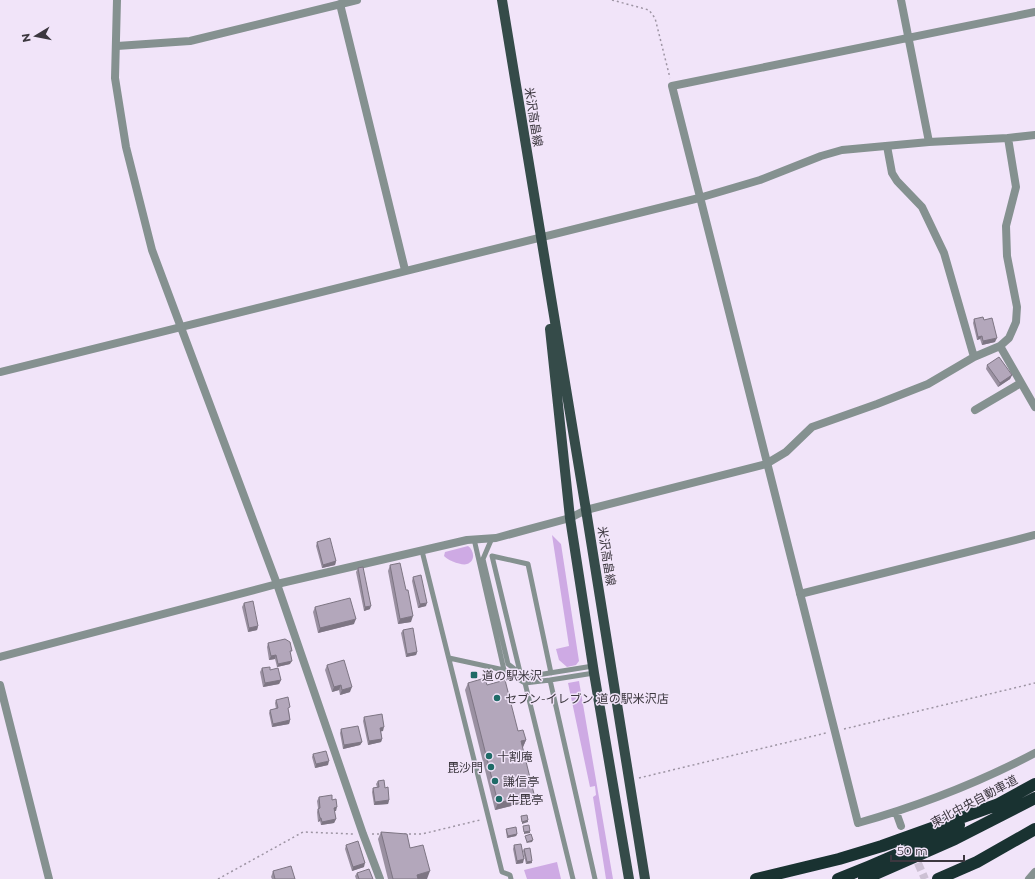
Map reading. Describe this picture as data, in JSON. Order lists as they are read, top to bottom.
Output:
{
  "streets": {
    "highway": ["東北中央自動車道"],
    "main road": ["米沢高畠線"]
  },
  "places": {
    "transit": ["道の駅米沢"],
    "other": [
      "セブン-イレブン 道の駅米沢店",
      "十割庵",
      "毘沙門",
      "謙信亭",
      "牛毘亭"
    ]
  },
  "scale_bar": "50 m",
  "north": "left"
}
